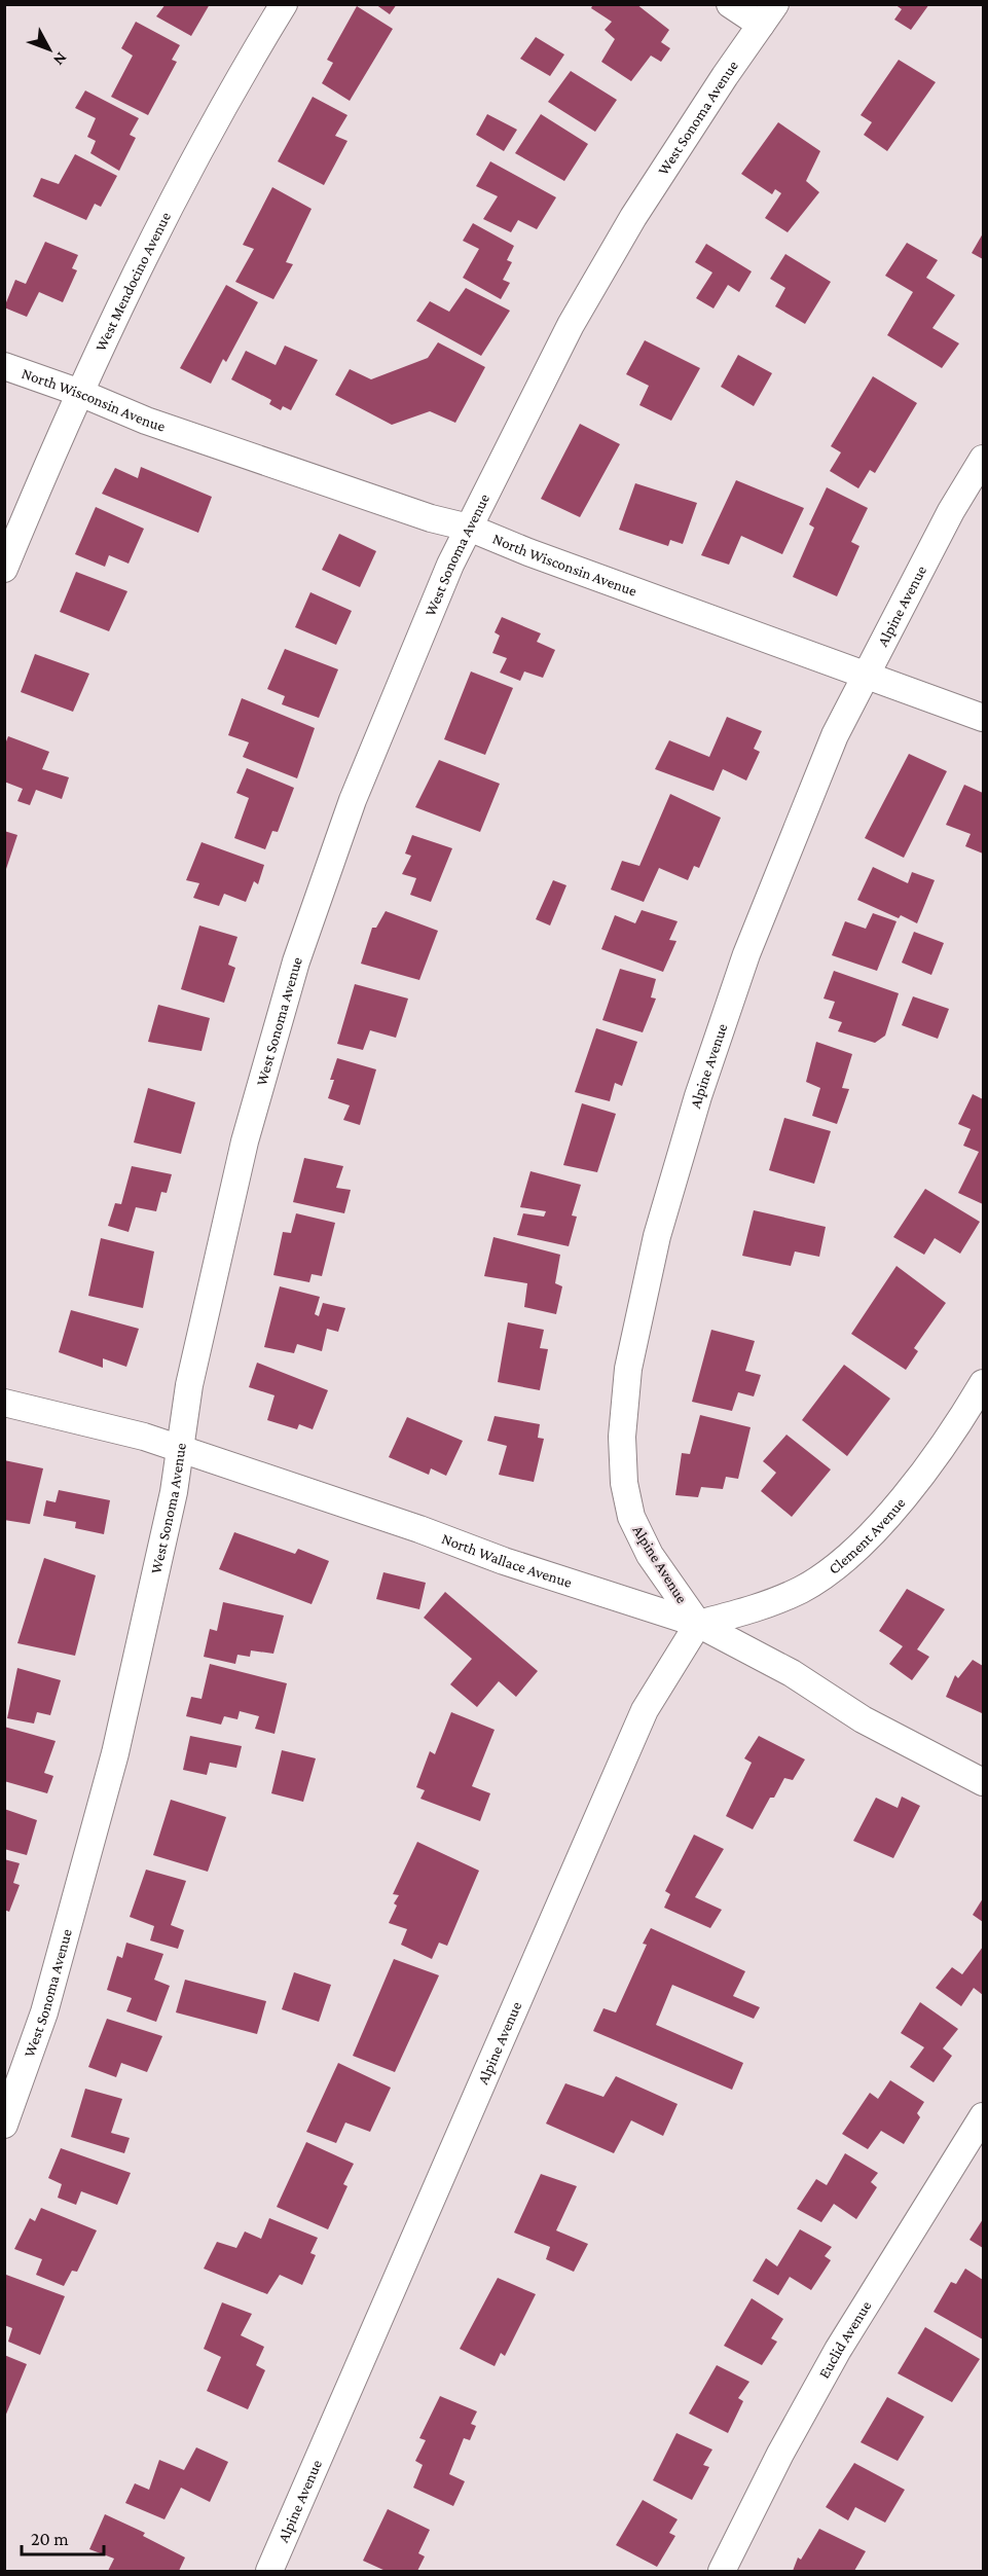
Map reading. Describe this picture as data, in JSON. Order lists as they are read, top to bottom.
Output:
{
  "streets": {
    "street": [
      "West Sonoma Avenue",
      "West Mendocino Avenue",
      "North Wisconsin Avenue",
      "Alpine Avenue",
      "Clement Avenue",
      "North Wallace Avenue",
      "Euclid Avenue"
    ]
  },
  "crossings": [
    ["West Sonoma Avenue", "North Wisconsin Avenue"],
    ["West Sonoma Avenue", "North Wallace Avenue"],
    ["West Mendocino Avenue", "North Wisconsin Avenue"],
    ["North Wisconsin Avenue", "Alpine Avenue"],
    ["Alpine Avenue", "Clement Avenue"],
    ["Alpine Avenue", "North Wallace Avenue"],
    ["Clement Avenue", "North Wallace Avenue"]
  ],
  "scale_bar": "20 m",
  "north": "bottom right"
}
